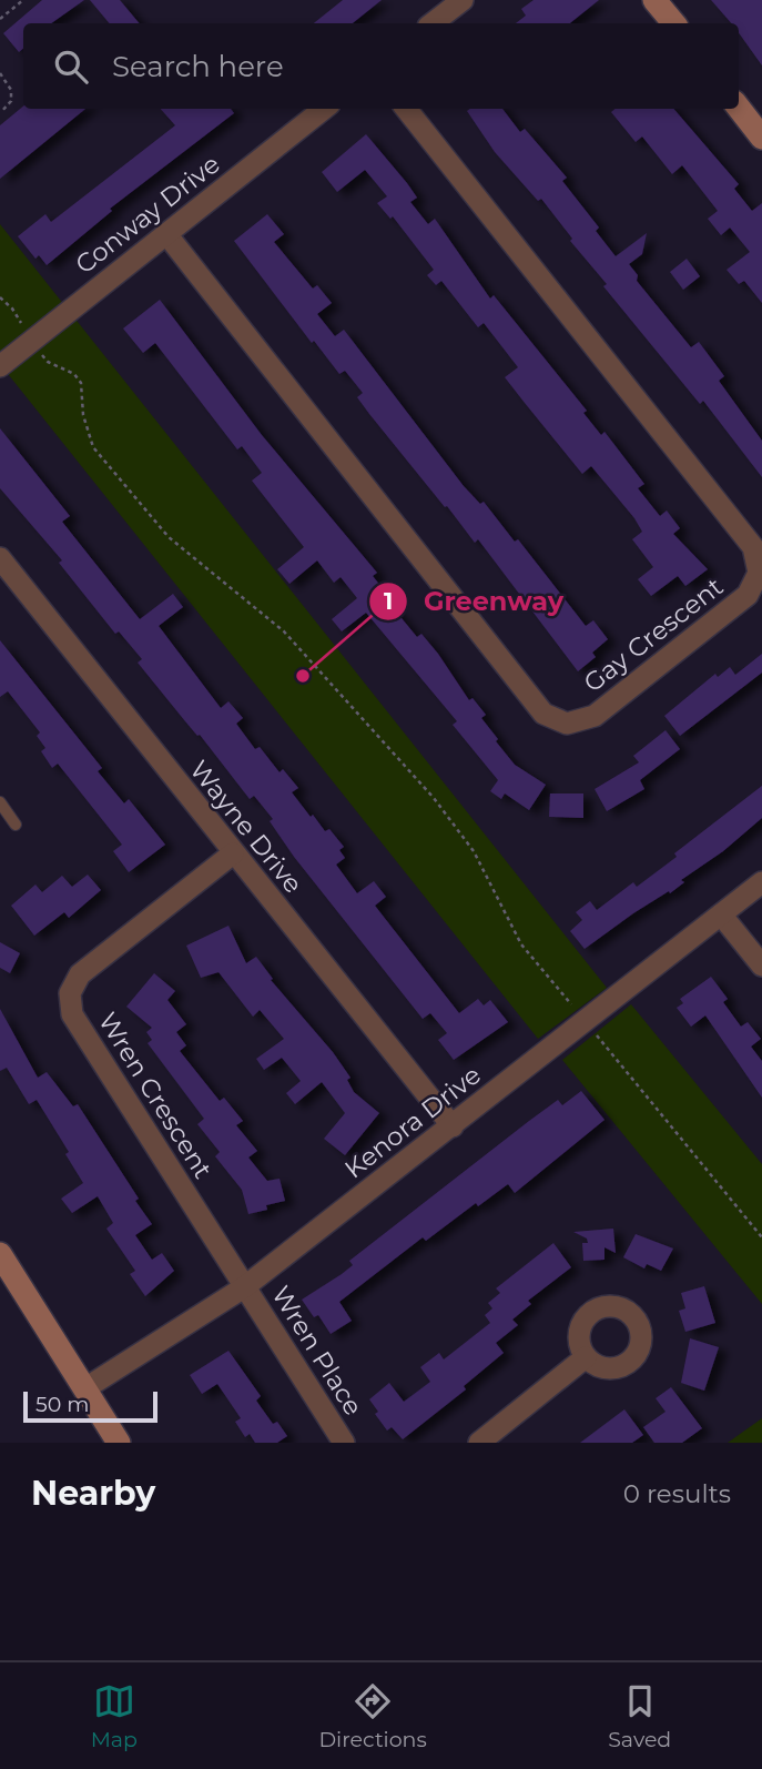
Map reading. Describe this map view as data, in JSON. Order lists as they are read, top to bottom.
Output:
{
  "streets": {
    "street": [
      "Conway Drive",
      "Gay Crescent",
      "Wayne Drive",
      "Wren Crescent",
      "Kenora Drive",
      "Wren Place"
    ]
  },
  "crossings": [
    ["Conway Drive", "Gay Crescent"],
    ["Wayne Drive", "Wren Crescent"],
    ["Wayne Drive", "Kenora Drive"],
    ["Wren Crescent", "Kenora Drive"],
    ["Wren Crescent", "Wren Place"],
    ["Kenora Drive", "Wren Place"]
  ],
  "places": ["Greenway"],
  "scale_bar": "50 m",
  "page": {
    "search": "Search here",
    "scale": "50 m",
    "heading": ["Nearby", "0 results"],
    "nav": ["Map", "Directions", "Saved"]
  }
}
